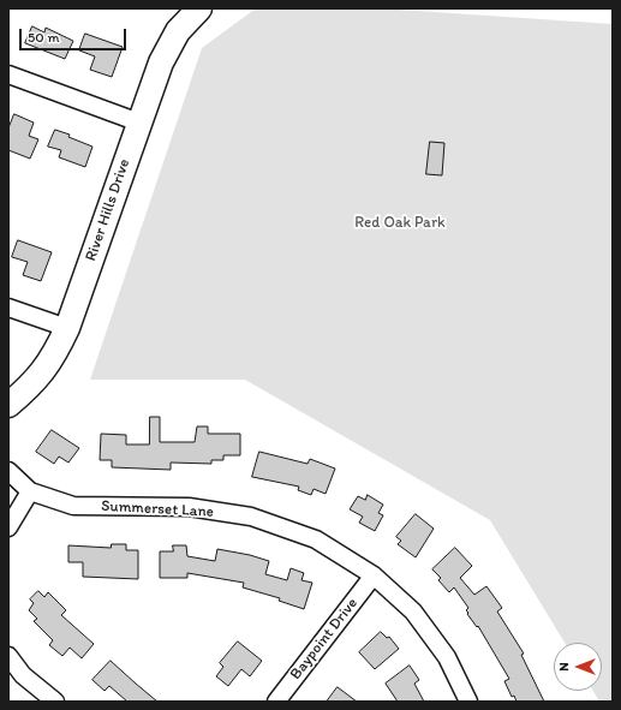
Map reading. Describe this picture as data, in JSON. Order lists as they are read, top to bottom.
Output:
{
  "streets": {
    "street": ["River Hills Drive", "Summerset Lane", "Baypoint Drive"]
  },
  "crossings": [
    ["Summerset Lane", "Baypoint Drive"]
  ],
  "parks": ["Red Oak Park"],
  "scale_bar": "50 m",
  "north": "left"
}
